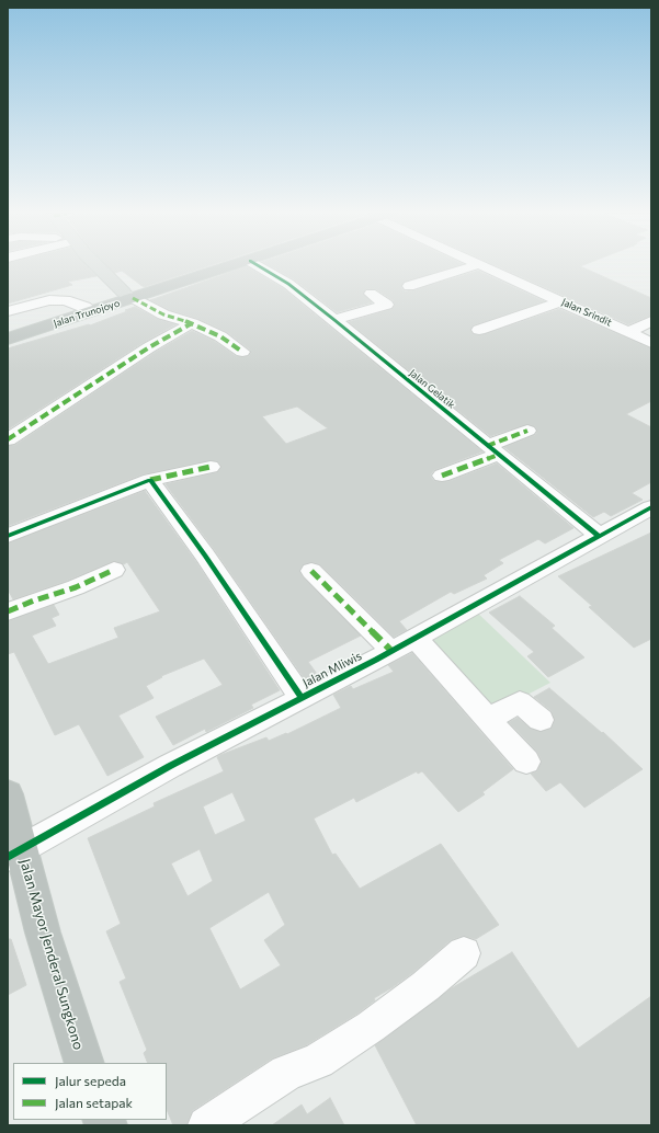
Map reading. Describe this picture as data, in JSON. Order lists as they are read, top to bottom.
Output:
{
  "streets": {
    "highway": ["Jalan Trunojoyo", "Jalan Mayor Jenderal Sungkono"],
    "street": ["Jalan Srindit", "Jalan Gelatik", "Jalan Mliwis"]
  },
  "crossings": [
    ["Jalan Gelatik", "Jalan Mliwis"],
    ["Jalan Mliwis", "Jalan Mayor Jenderal Sungkono"]
  ],
  "legend": ["Jalur sepeda", "Jalan setapak"]
}
